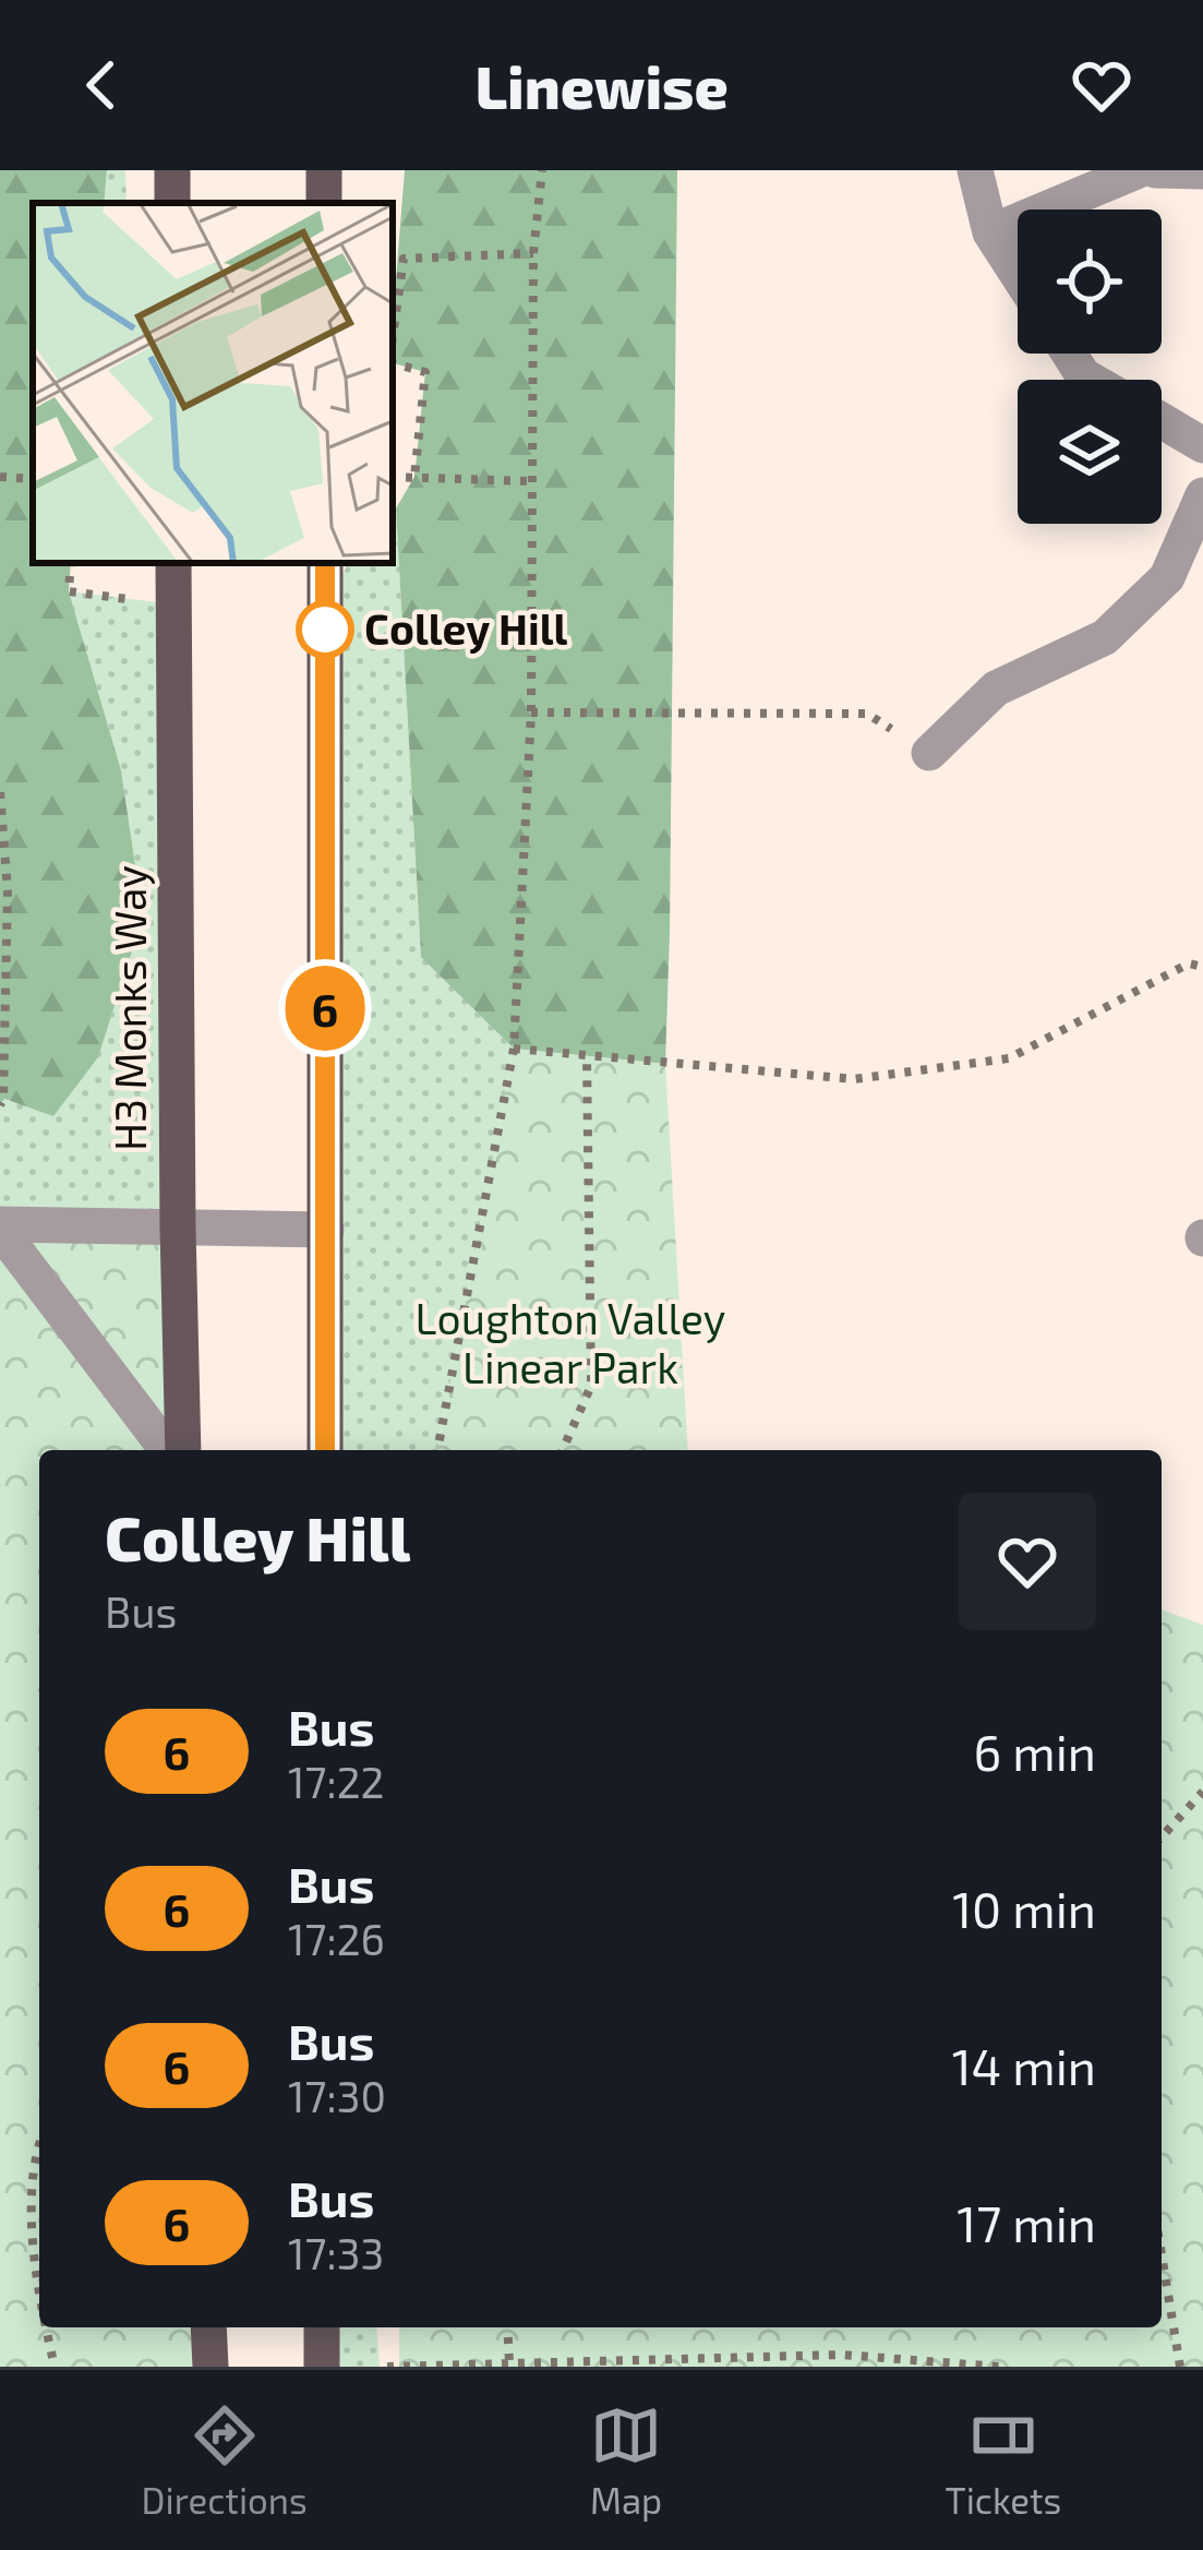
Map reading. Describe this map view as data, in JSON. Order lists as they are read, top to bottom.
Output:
{
  "streets": {
    "main road": ["H3 Monks Way"]
  },
  "parks": ["Loughton Valley Linear Park"],
  "places": ["Colley Hill"],
  "lines": ["bus line 6"],
  "page": {
    "header": "Linewise",
    "on_map": "6",
    "heading": ["Colley Hill", "Bus"],
    "list": [
      {
        "mark": "6",
        "name": "Bus",
        "note": "17:22",
        "value": "6 min"
      },
      {
        "mark": "6",
        "name": "Bus",
        "note": "17:26",
        "value": "10 min"
      },
      {
        "mark": "6",
        "name": "Bus",
        "note": "17:30",
        "value": "14 min"
      },
      {
        "mark": "6",
        "name": "Bus",
        "note": "17:33",
        "value": "17 min"
      }
    ],
    "tabs": ["Directions", "Map", "Tickets"]
  }
}
